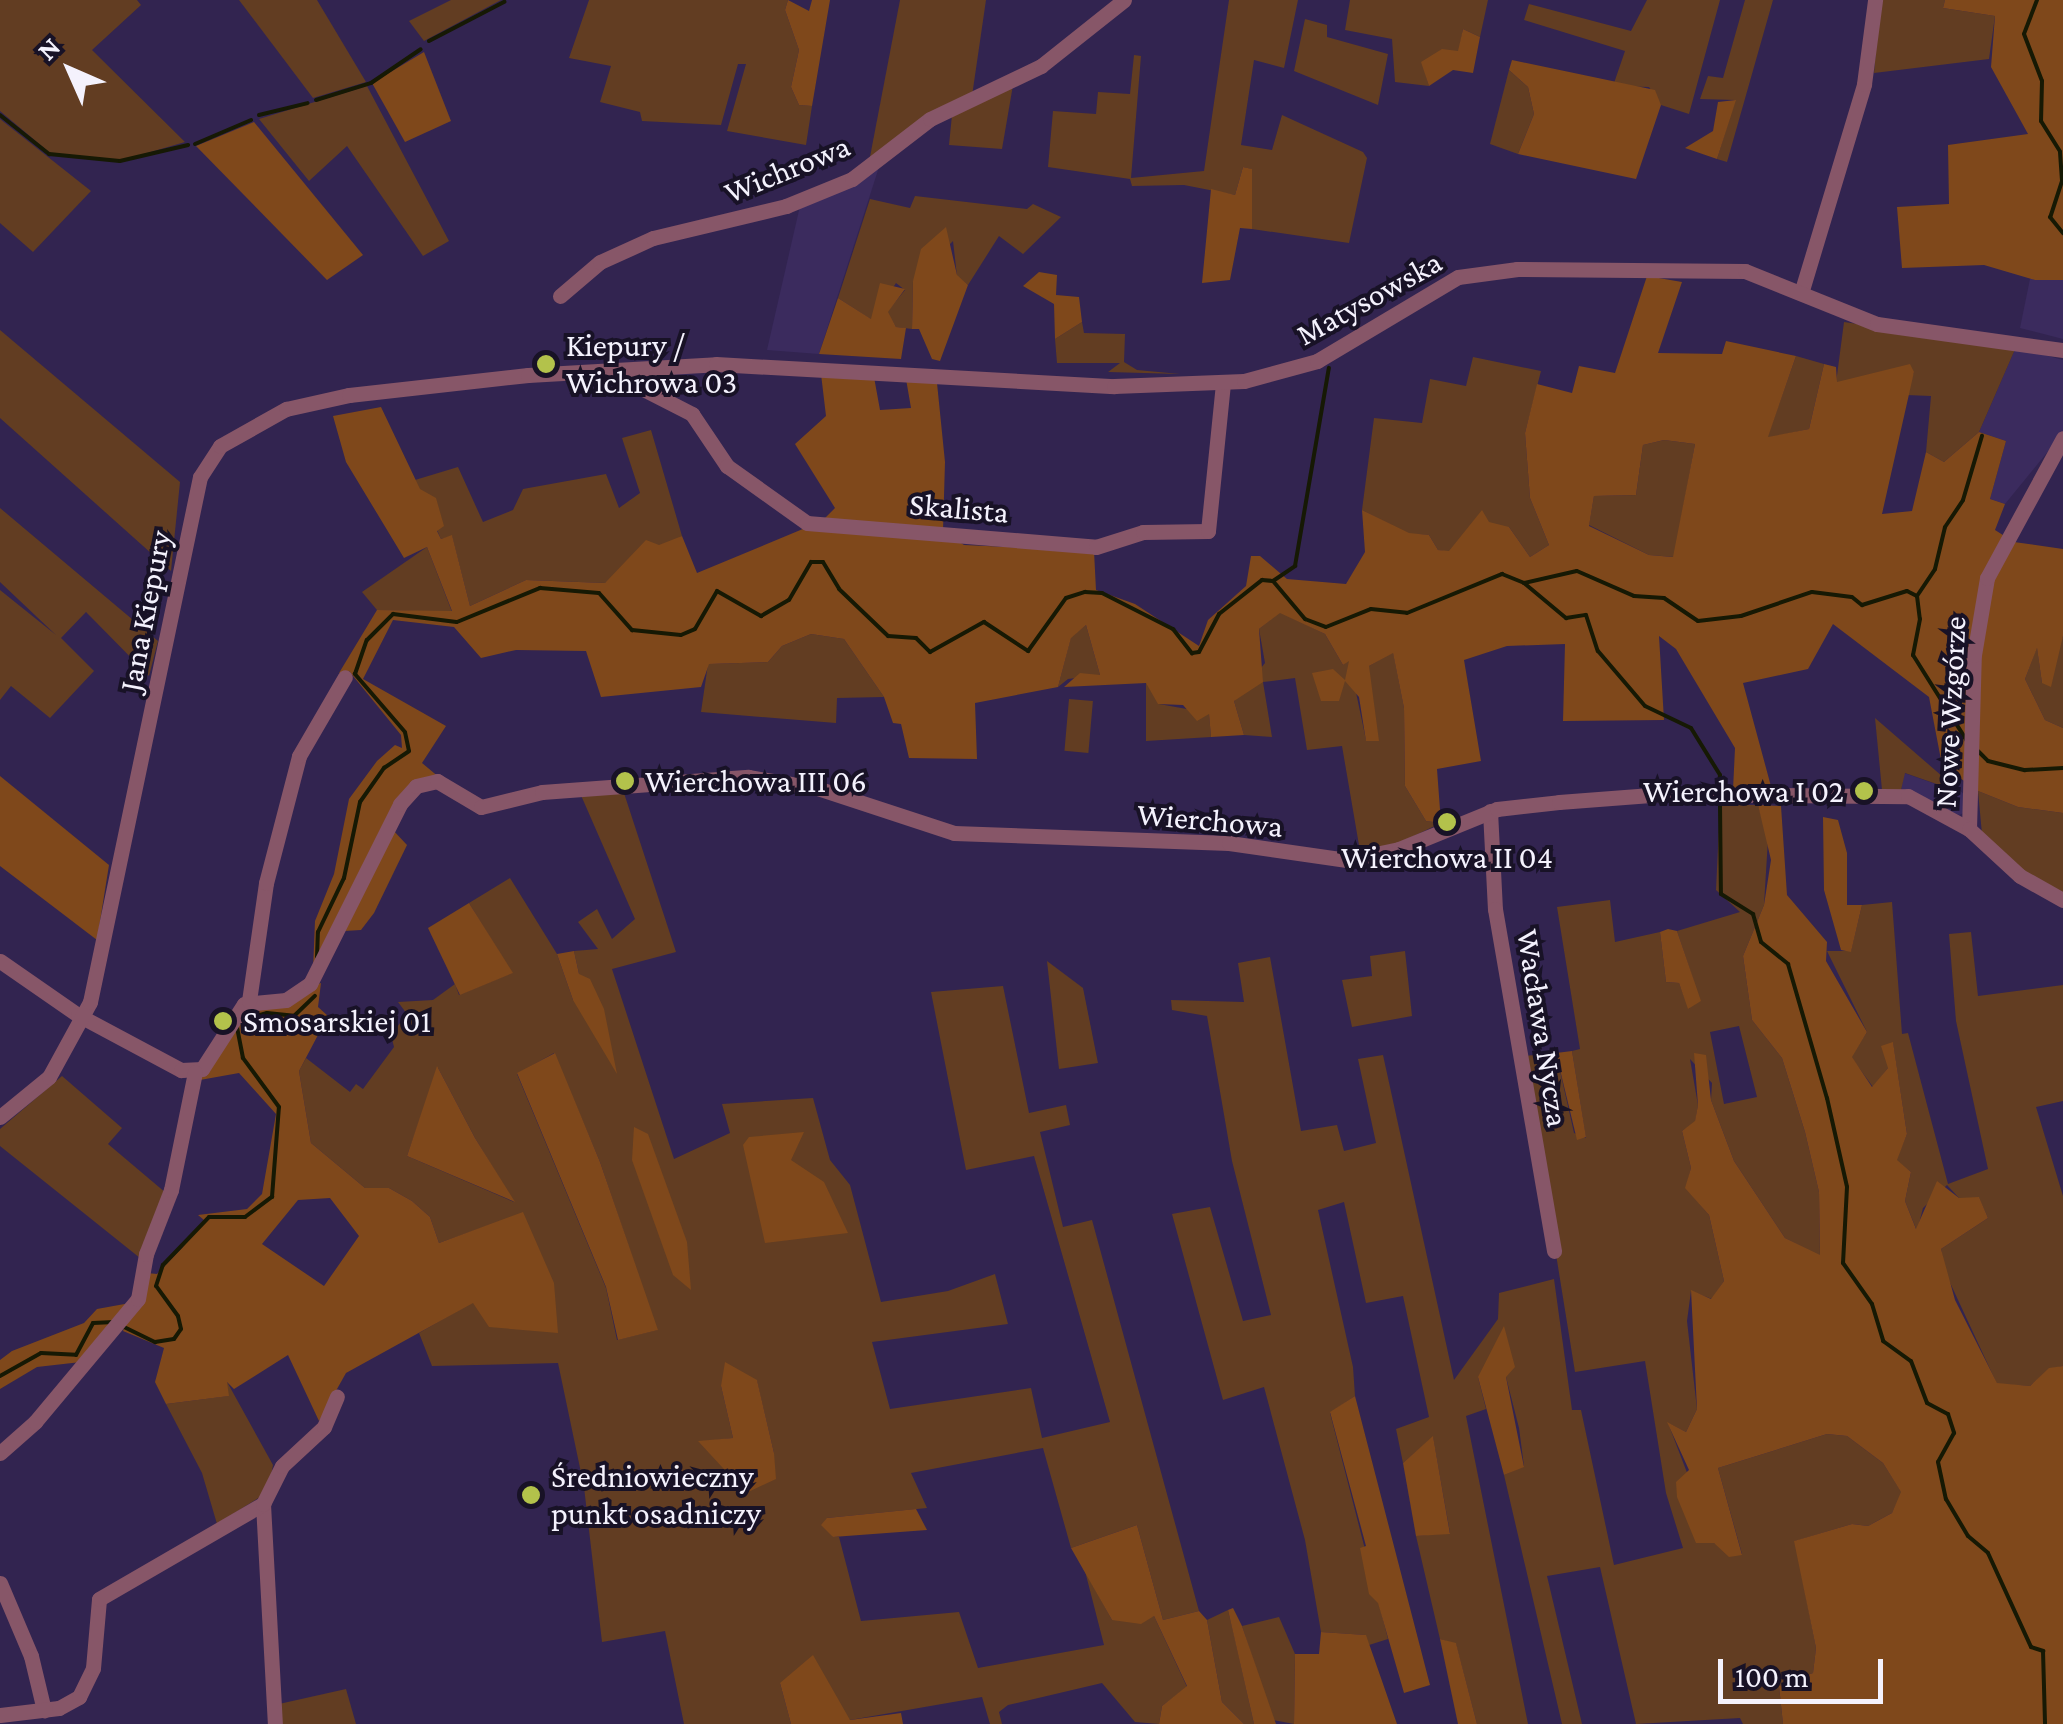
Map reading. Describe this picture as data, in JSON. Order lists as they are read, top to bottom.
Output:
{
  "streets": {
    "street": [
      "Wichrowa",
      "Matysowska",
      "Skalista",
      "Jana Kiepury",
      "Nowe Wzgórze",
      "Wierchowa",
      "Wacława Nycza"
    ]
  },
  "crossings": [
    ["Matysowska", "Skalista"],
    ["Matysowska", "Jana Kiepury"],
    ["Nowe Wzgórze", "Wierchowa"],
    ["Wierchowa", "Wacława Nycza"]
  ],
  "places": [
    "Kiepury / Wichrowa 03",
    "Wierchowa III 06",
    "Wierchowa I 02",
    "Wierchowa II 04",
    "Smosarskiej 01",
    "Średniowieczny punkt osadniczy"
  ],
  "scale_bar": "100 m",
  "north": "top left"
}
